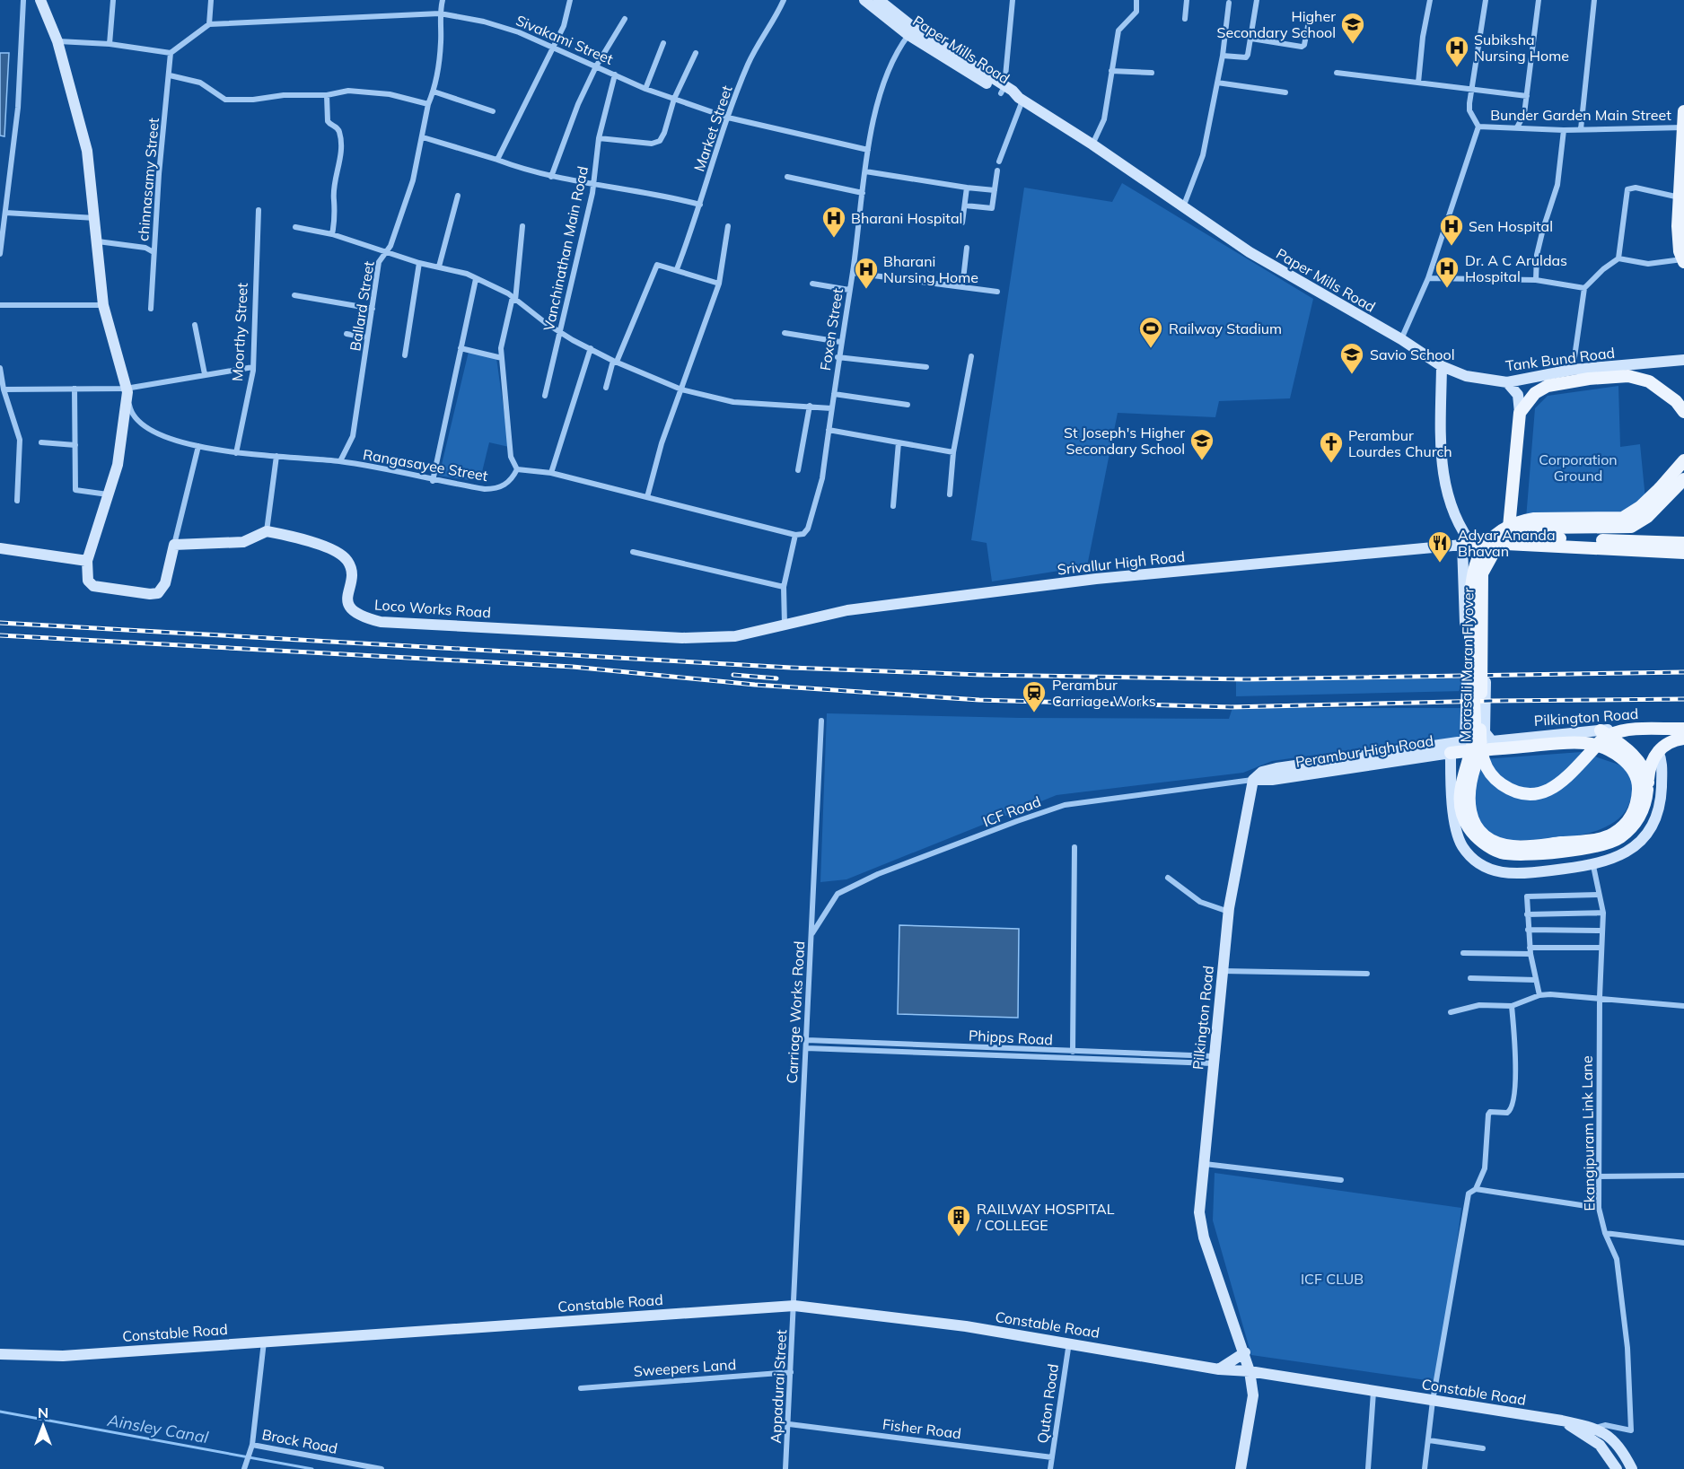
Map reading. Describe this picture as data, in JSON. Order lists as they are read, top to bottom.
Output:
{
  "streets": {
    "main road": ["Morasali Maran Flyover"],
    "street": [
      "Sivakami Street",
      "Paper Mills Road",
      "Bunder Garden Main Street",
      "Market Street",
      "chinnasamy Street",
      "Vanchinathan Main Road",
      "Ballard Street",
      "Foxen Street",
      "Moorthy Street",
      "Tank Bund Road",
      "Rangasayee Street",
      "Srivallur High Road",
      "Loco Works Road",
      "Pilkington Road",
      "Perambur High Road",
      "ICF Road",
      "Carriage Works Road",
      "Phipps Road",
      "Ekangipuram Link Lane",
      "Constable Road",
      "Sweepers Land",
      "Appadurai Street",
      "Quton Road",
      "Fisher Road",
      "Brock Road"
    ]
  },
  "crossings": [
    ["Sivakami Street", "Market Street"],
    ["Sivakami Street", "Vanchinathan Main Road"],
    ["Sivakami Street", "Ballard Street"],
    ["Sivakami Street", "Foxen Street"],
    ["Paper Mills Road", "Bunder Garden Main Street"],
    ["Paper Mills Road", "Foxen Street"],
    ["Paper Mills Road", "Tank Bund Road"],
    ["Ballard Street", "Rangasayee Street"],
    ["Foxen Street", "Srivallur High Road"],
    ["Foxen Street", "Loco Works Road"],
    ["Moorthy Street", "Rangasayee Street"],
    ["Srivallur High Road", "Loco Works Road"],
    ["Morasali Maran Flyover", "Pilkington Road"],
    ["Morasali Maran Flyover", "Perambur High Road"],
    ["Pilkington Road", "Perambur High Road"],
    ["Pilkington Road", "ICF Road"],
    ["Pilkington Road", "Phipps Road"],
    ["Pilkington Road", "Constable Road"],
    ["Perambur High Road", "ICF Road"],
    ["Perambur High Road", "Ekangipuram Link Lane"],
    ["ICF Road", "Carriage Works Road"],
    ["Carriage Works Road", "Phipps Road"],
    ["Carriage Works Road", "Constable Road"],
    ["Carriage Works Road", "Appadurai Street"],
    ["Ekangipuram Link Lane", "Constable Road"],
    ["Constable Road", "Appadurai Street"],
    ["Constable Road", "Quton Road"],
    ["Constable Road", "Brock Road"],
    ["Sweepers Land", "Appadurai Street"],
    ["Appadurai Street", "Fisher Road"],
    ["Quton Road", "Fisher Road"]
  ],
  "water": ["Ainsley Canal"],
  "parks": ["Corporation Ground", "ICF CLUB"],
  "places": {
    "school or university": ["Higher Secondary School", "Savio School", "St Joseph's Higher Secondary School"],
    "hospital": [
      "Subiksha Nursing Home",
      "Bharani Hospital",
      "Sen Hospital",
      "Dr. A C Aruldas Hospital",
      "Bharani Nursing Home"
    ],
    "sports": ["Railway Stadium"],
    "church": ["Perambur Lourdes Church"],
    "restaurant": ["Adyar Ananda Bhavan"],
    "station": ["Perambur Carriage Works"],
    "building": ["RAILWAY HOSPITAL / COLLEGE"]
  },
  "north": "top"
}
